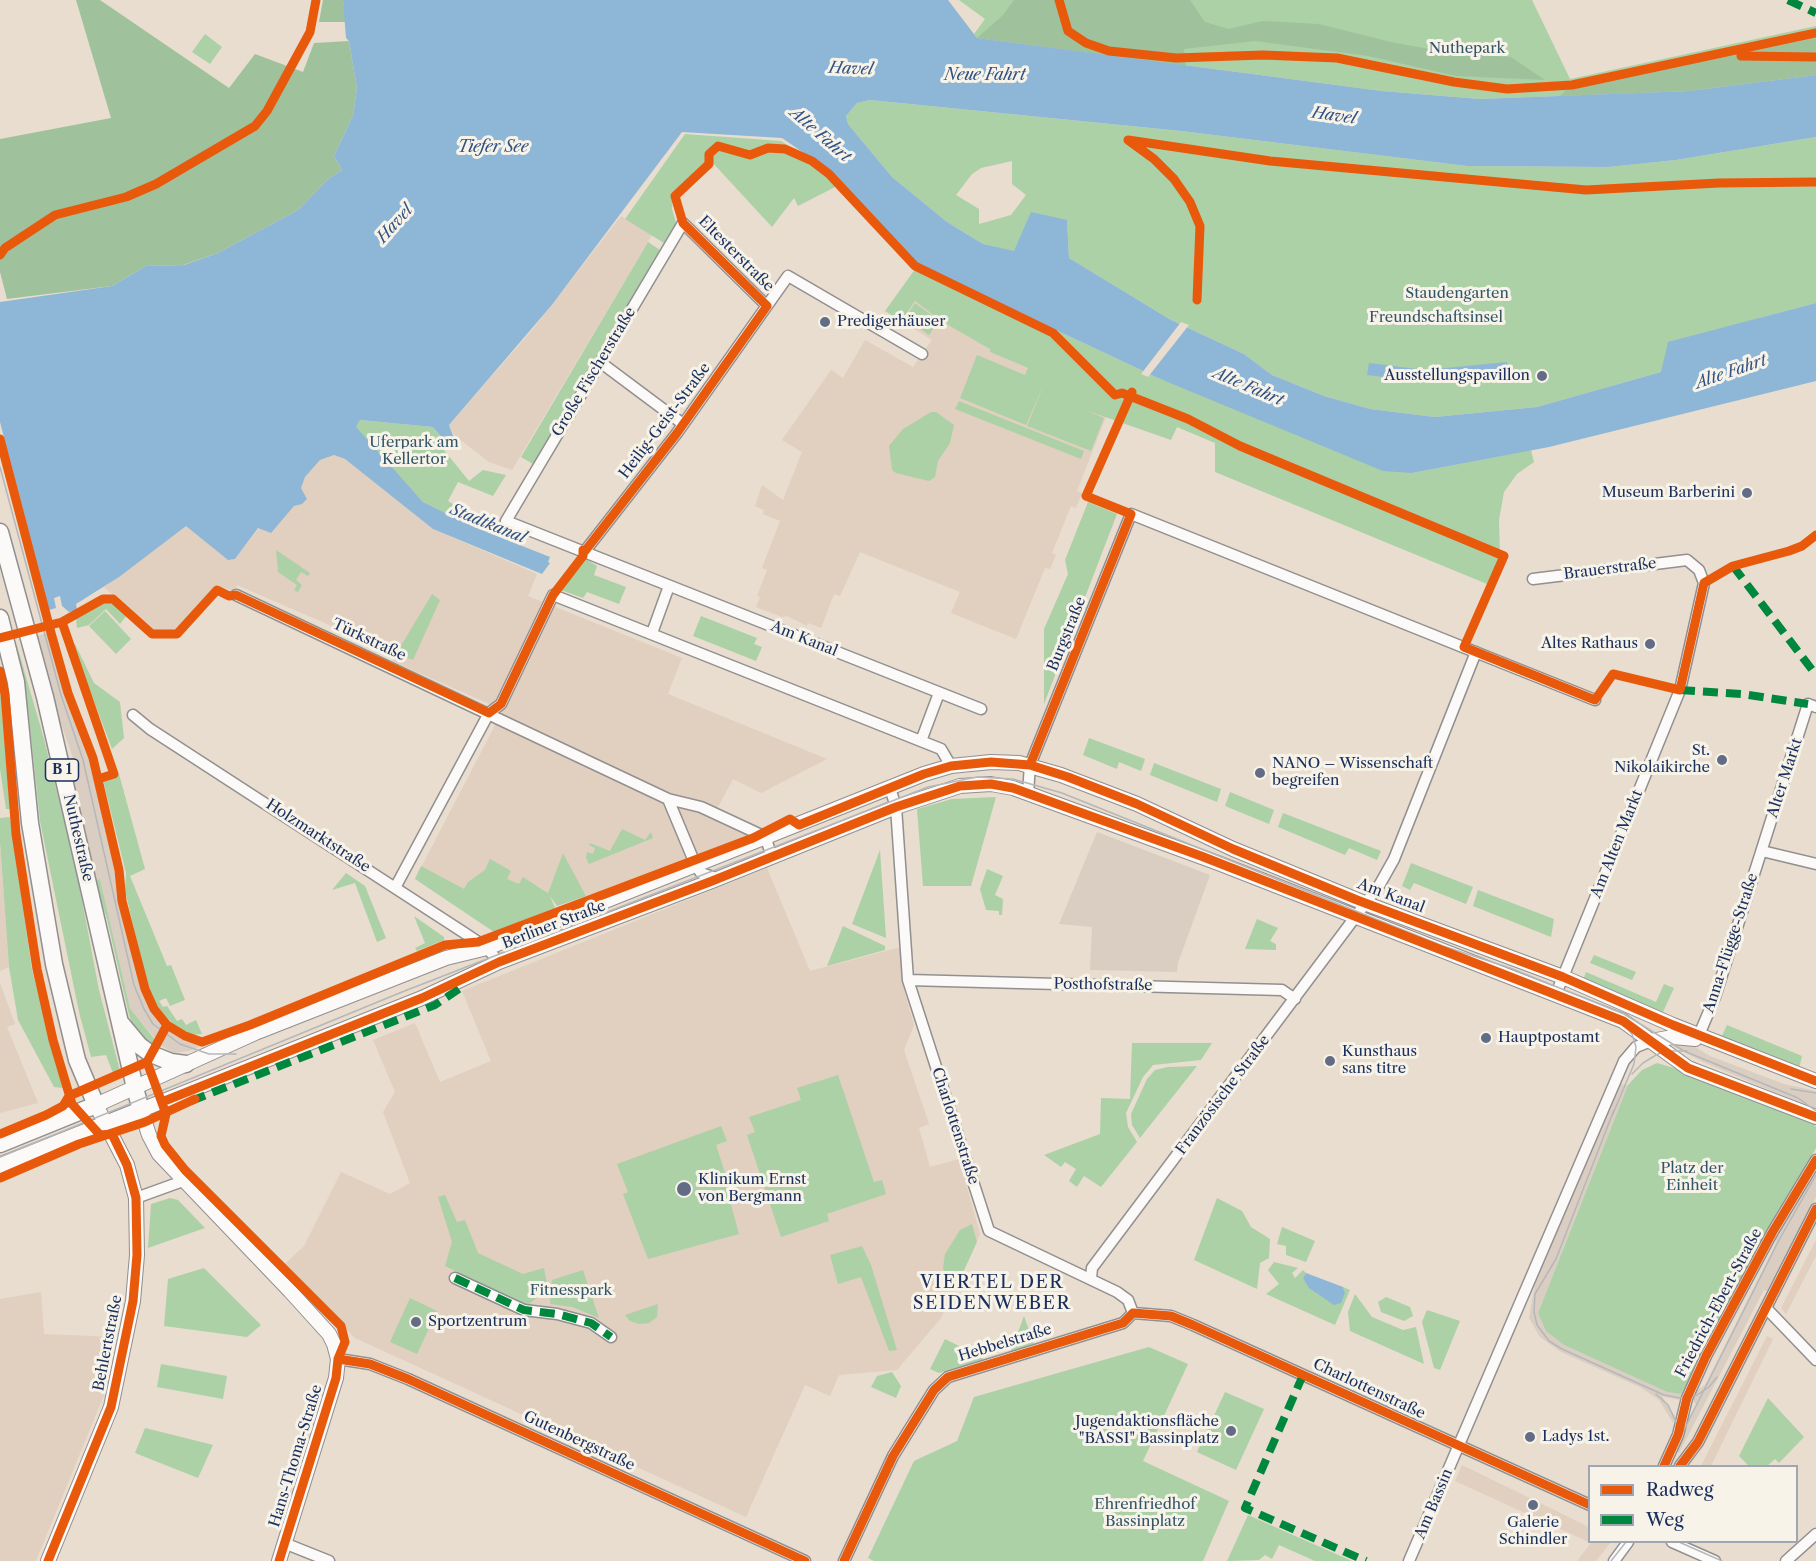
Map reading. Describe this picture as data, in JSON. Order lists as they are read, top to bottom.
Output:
{
  "streets": {
    "main road": ["B 1", "Nuthestraße", "Berliner Straße"],
    "street": [
      "Eltesterstraße",
      "Große Fischerstraße",
      "Heilig-Geist-Straße",
      "Brauerstraße",
      "Burgstraße",
      "Am Kanal",
      "Türkstraße",
      "Alter Markt",
      "Holzmarktstraße",
      "Am Alten Markt",
      "Anna-Flügge-Straße",
      "Posthofstraße",
      "Französische Straße",
      "Charlottenstraße",
      "Friedrich-Ebert-Straße",
      "Behlertstraße",
      "Hebbelstraße",
      "Gutenbergstraße",
      "Hans-Thoma-Straße",
      "Am Bassin"
    ]
  },
  "crossings": [
    ["Eltesterstraße", "Große Fischerstraße"],
    ["Eltesterstraße", "Heilig-Geist-Straße"],
    ["Große Fischerstraße", "Am Kanal"],
    ["Heilig-Geist-Straße", "Am Kanal"],
    ["Brauerstraße", "Am Alten Markt"],
    ["Burgstraße", "Am Kanal"],
    ["Burgstraße", "Französische Straße"],
    ["Am Kanal", "Am Alten Markt"],
    ["Am Kanal", "Berliner Straße"],
    ["Am Kanal", "Anna-Flügge-Straße"],
    ["Am Kanal", "Französische Straße"],
    ["Türkstraße", "Berliner Straße"],
    ["B 1", "Berliner Straße"],
    ["Alter Markt", "Anna-Flügge-Straße"],
    ["Holzmarktstraße", "Berliner Straße"],
    ["Nuthestraße", "Berliner Straße"],
    ["Berliner Straße", "Charlottenstraße"],
    ["Berliner Straße", "Behlertstraße"],
    ["Posthofstraße", "Französische Straße"],
    ["Posthofstraße", "Charlottenstraße"],
    ["Französische Straße", "Charlottenstraße"],
    ["Charlottenstraße", "Hebbelstraße"],
    ["Charlottenstraße", "Am Bassin"],
    ["Gutenbergstraße", "Hans-Thoma-Straße"]
  ],
  "districts": ["VIERTEL DER SEIDENWEBER"],
  "water": [
    "Havel",
    "Neue Fahrt",
    "Alte Fahrt",
    "Tiefer See",
    "Stadtkanal"
  ],
  "parks": [
    "Nuthepark",
    "Staudengarten",
    "Freundschaftsinsel",
    "Uferpark am Kellertor",
    "Platz der Einheit",
    "Fitnesspark",
    "Ehrenfriedhof Bassinplatz"
  ],
  "places": [
    "Predigerhäuser",
    "Ausstellungspavillon",
    "Museum Barberini",
    "Altes Rathaus",
    "St. Nikolaikirche",
    "NANO – Wissenschaft begreifen",
    "Hauptpostamt",
    "Kunsthaus sans titre",
    "Klinikum Ernst von Bergmann",
    "Sportzentrum",
    "Jugendaktionsfläche \"BASSI\" Bassinplatz",
    "Ladys 1st.",
    "Galerie Schindler"
  ],
  "legend": ["Radweg", "Weg"]
}
